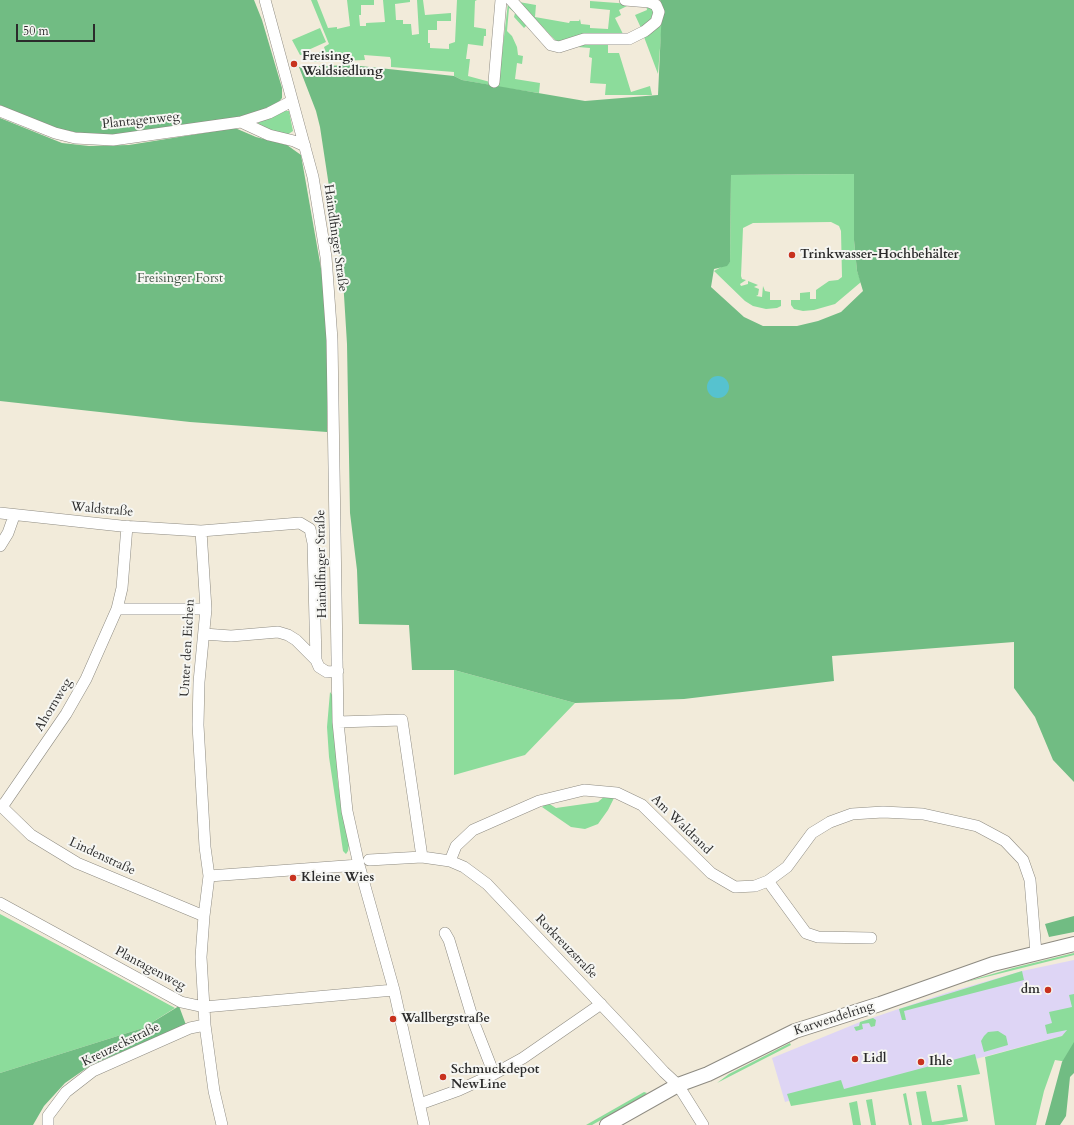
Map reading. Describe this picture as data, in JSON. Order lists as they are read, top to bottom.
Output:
{
  "streets": {
    "main road": ["Karwendelring"],
    "street": [
      "Plantagenweg",
      "Haindlfinger Straße",
      "Waldstraße",
      "Unter den Eichen",
      "Ahornweg",
      "Am Waldrand",
      "Lindenstraße",
      "Rotkreuzstraße",
      "Kreuzeckstraße"
    ]
  },
  "crossings": [
    ["Plantagenweg", "Haindlfinger Straße"],
    ["Plantagenweg", "Unter den Eichen"],
    ["Waldstraße", "Unter den Eichen"],
    ["Waldstraße", "Ahornweg"],
    ["Unter den Eichen", "Lindenstraße"],
    ["Ahornweg", "Lindenstraße"],
    ["Am Waldrand", "Rotkreuzstraße"],
    ["Am Waldrand", "Karwendelring"],
    ["Rotkreuzstraße", "Karwendelring"]
  ],
  "parks": ["Freisinger Forst"],
  "places": [
    "Freising, Waldsiedlung",
    "Trinkwasser-Hochbehälter",
    "Kleine Wies",
    "dm",
    "Wallbergstraße",
    "Lidl",
    "Ihle",
    "Schmuckdepot NewLine"
  ],
  "scale_bar": "50 m"
}
